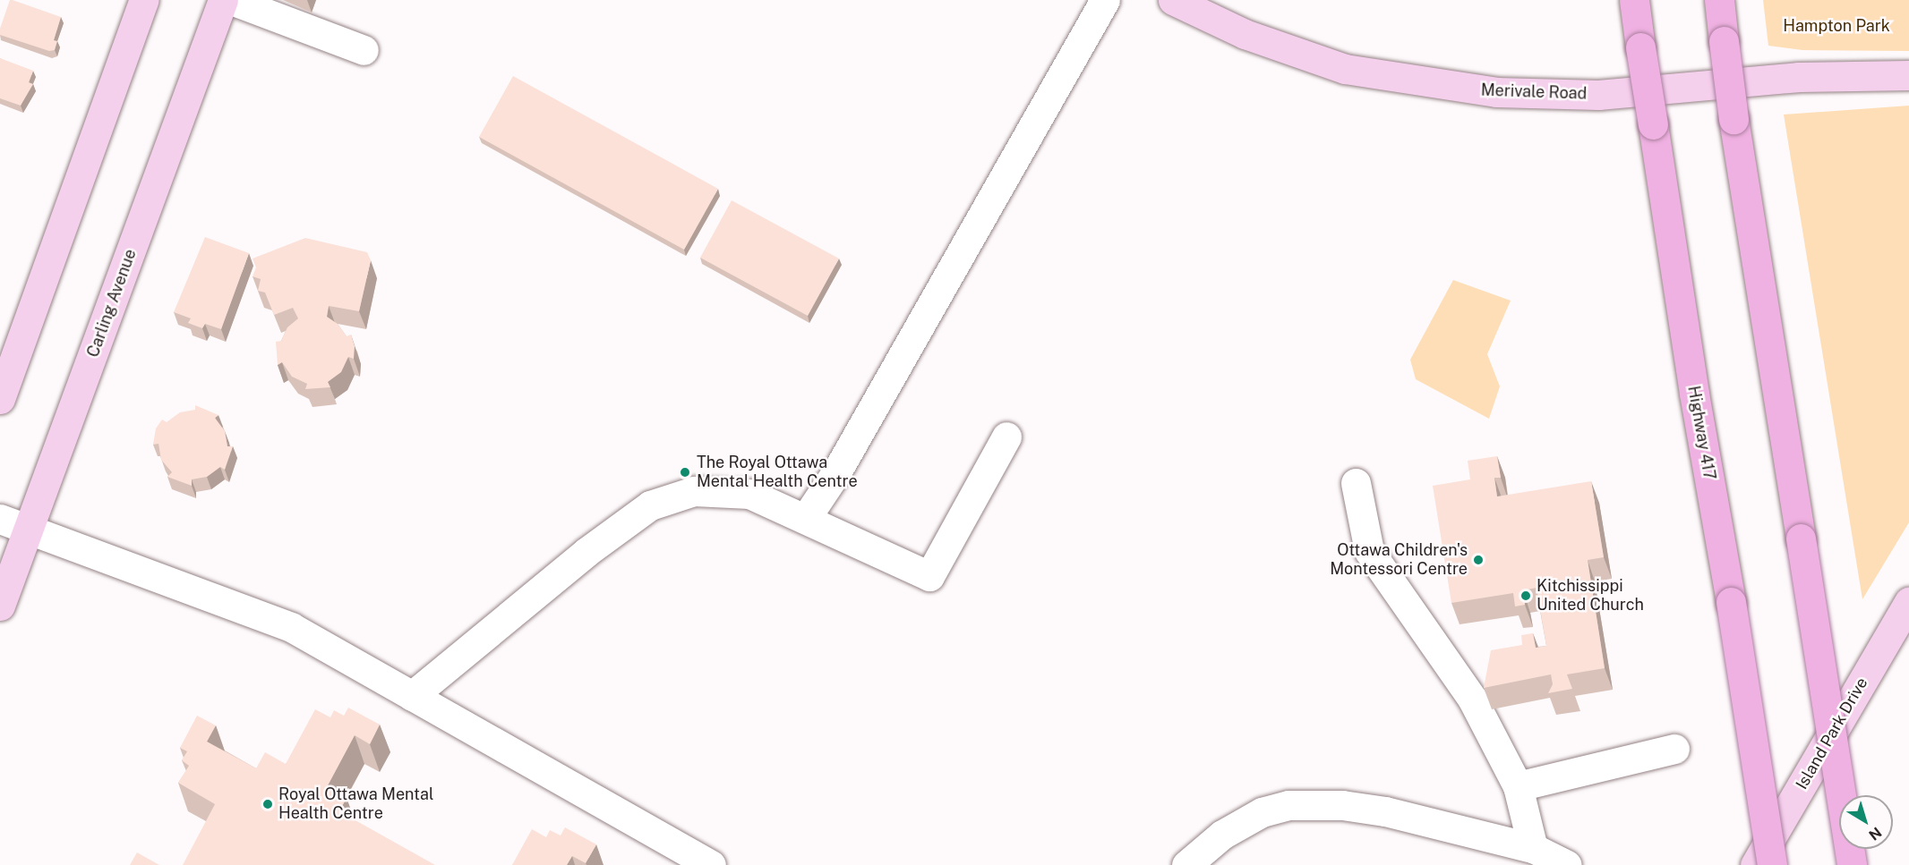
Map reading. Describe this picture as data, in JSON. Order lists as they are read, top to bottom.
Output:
{
  "streets": {
    "highway": ["Highway 417"],
    "main road": ["Merivale Road", "Carling Avenue", "Island Park Drive"]
  },
  "parks": ["Hampton Park"],
  "places": [
    "The Royal Ottawa Mental Health Centre",
    "Ottawa Children's Montessori Centre",
    "Kitchissippi United Church",
    "Royal Ottawa Mental Health Centre"
  ],
  "north": "bottom right"
}
